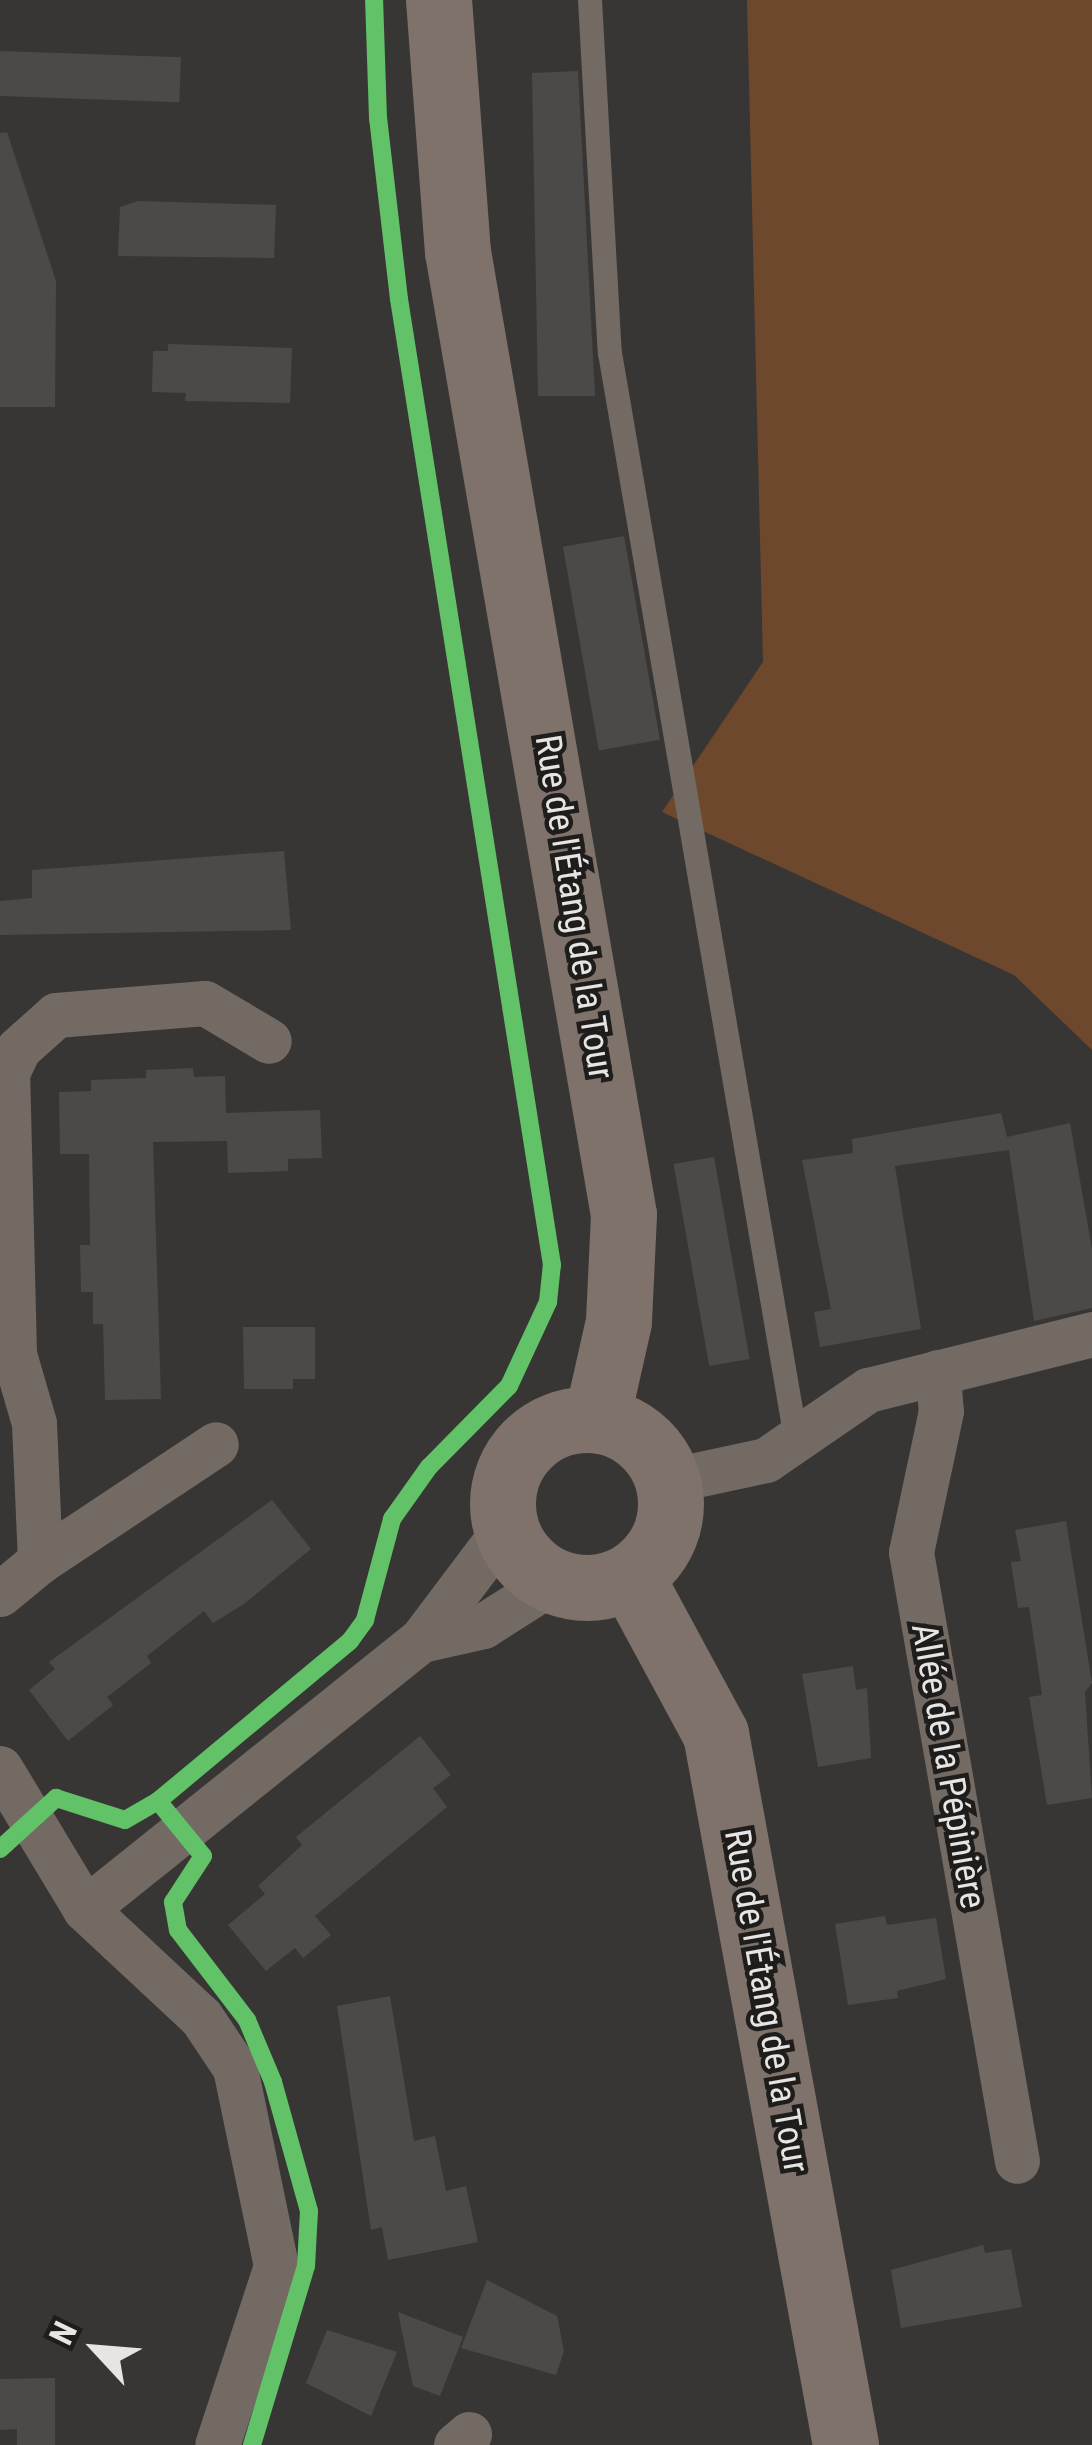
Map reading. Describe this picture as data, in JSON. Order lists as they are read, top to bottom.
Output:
{
  "streets": {
    "main road": ["Rue de l'Étang de la Tour"],
    "street": ["Allée de la Pépinière"]
  },
  "north": "top left"
}
